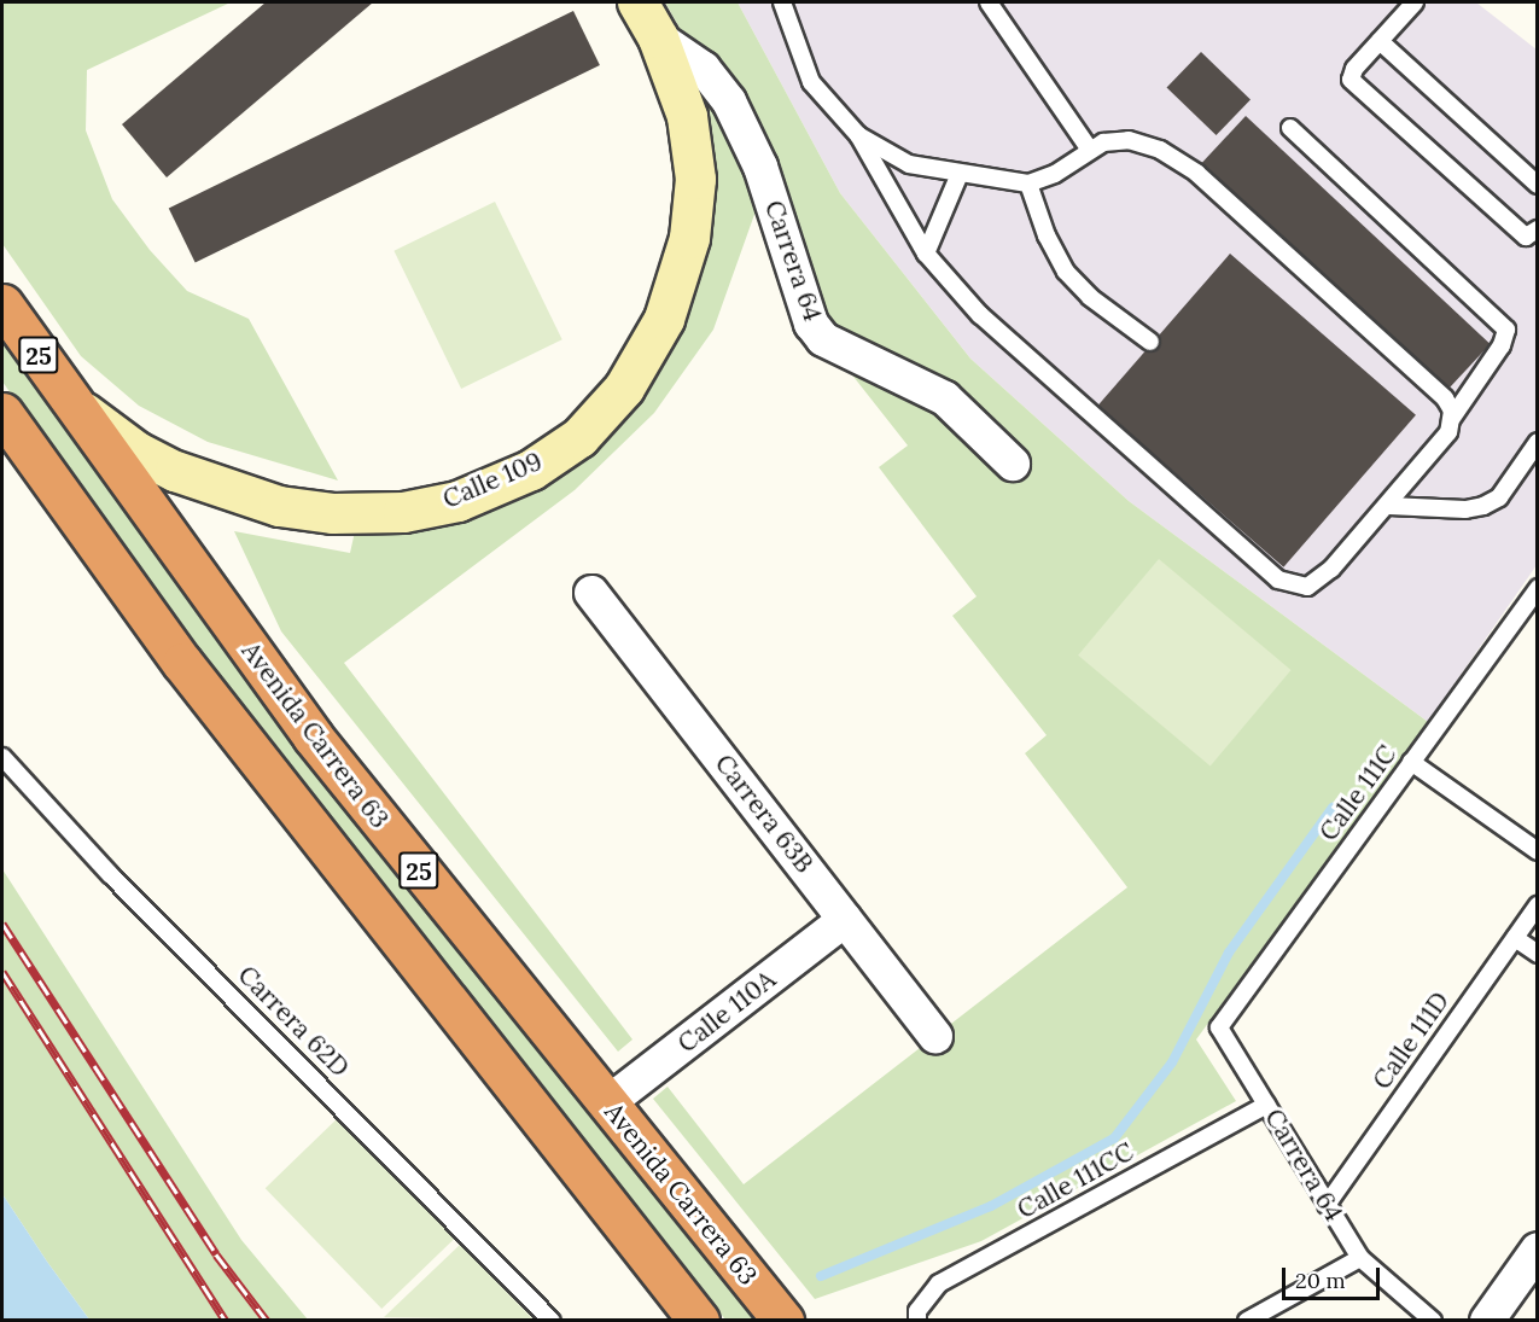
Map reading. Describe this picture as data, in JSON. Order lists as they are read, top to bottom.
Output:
{
  "streets": {
    "highway": ["25", "Avenida Carrera 63"],
    "main road": ["Calle 109"],
    "street": ["Carrera 64", "Carrera 63B", "Calle 110A"],
    "lane": [
      "Calle 111C",
      "Carrera 62D",
      "Calle 111D",
      "Calle 111CC"
    ]
  },
  "crossings": [
    ["Carrera 64", "Calle 109"],
    ["Carrera 64", "Calle 111C"],
    ["Carrera 64", "Calle 111D"],
    ["Carrera 64", "Calle 111CC"],
    ["Calle 109", "Avenida Carrera 63"],
    ["Avenida Carrera 63", "Calle 110A"],
    ["Carrera 63B", "Calle 110A"]
  ],
  "scale_bar": "20 m"
}
